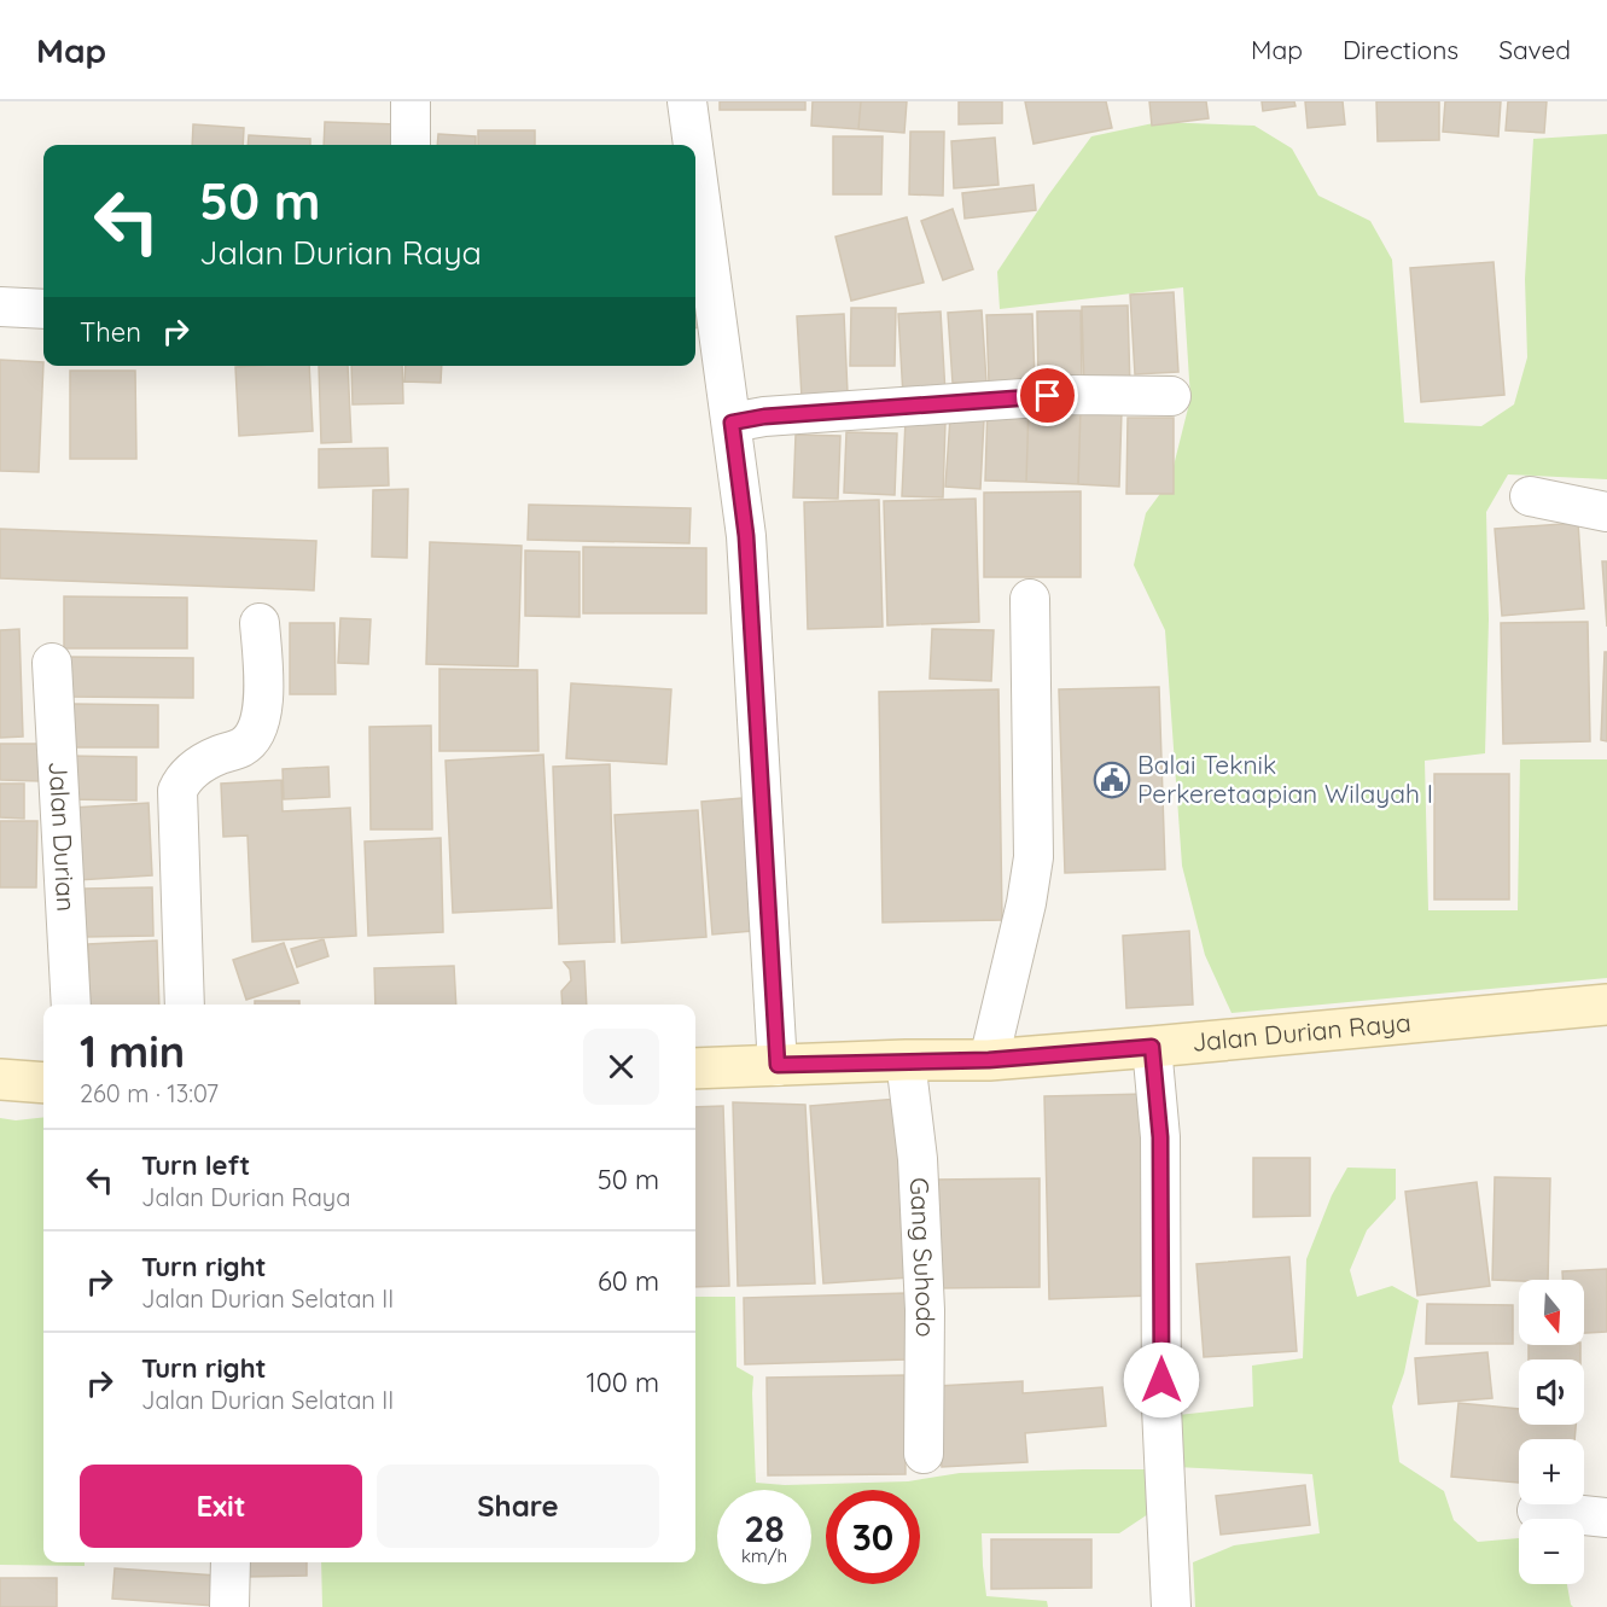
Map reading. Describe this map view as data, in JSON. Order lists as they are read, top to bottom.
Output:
{
  "streets": {
    "main road": ["Jalan Durian Raya"],
    "street": ["Jalan Durian", "Gang Suhodo"]
  },
  "crossings": [
    ["Jalan Durian Raya", "Gang Suhodo"]
  ],
  "places": {
    "public building": ["Balai Teknik Perkeretaapian Wilayah I"]
  },
  "north": "bottom",
  "page": {
    "header": "Map",
    "nav": ["Map", "Directions", "Saved"],
    "turn": ["50 m", "Jalan Durian Raya"],
    "then": "Then",
    "heading": ["1 min", "260 m · 13:07"],
    "list": [
      {
        "name": "Turn left",
        "note": "Jalan Durian Raya",
        "value": "50 m"
      },
      {
        "name": "Turn right",
        "note": "Jalan Durian Selatan II",
        "value": "60 m"
      },
      {
        "name": "Turn right",
        "note": "Jalan Durian Selatan II",
        "value": "100 m"
      }
    ],
    "map_buttons": ["+", "−"],
    "buttons": ["Exit", "Share"],
    "speed": "28 km/h",
    "limit": "30"
  }
}
